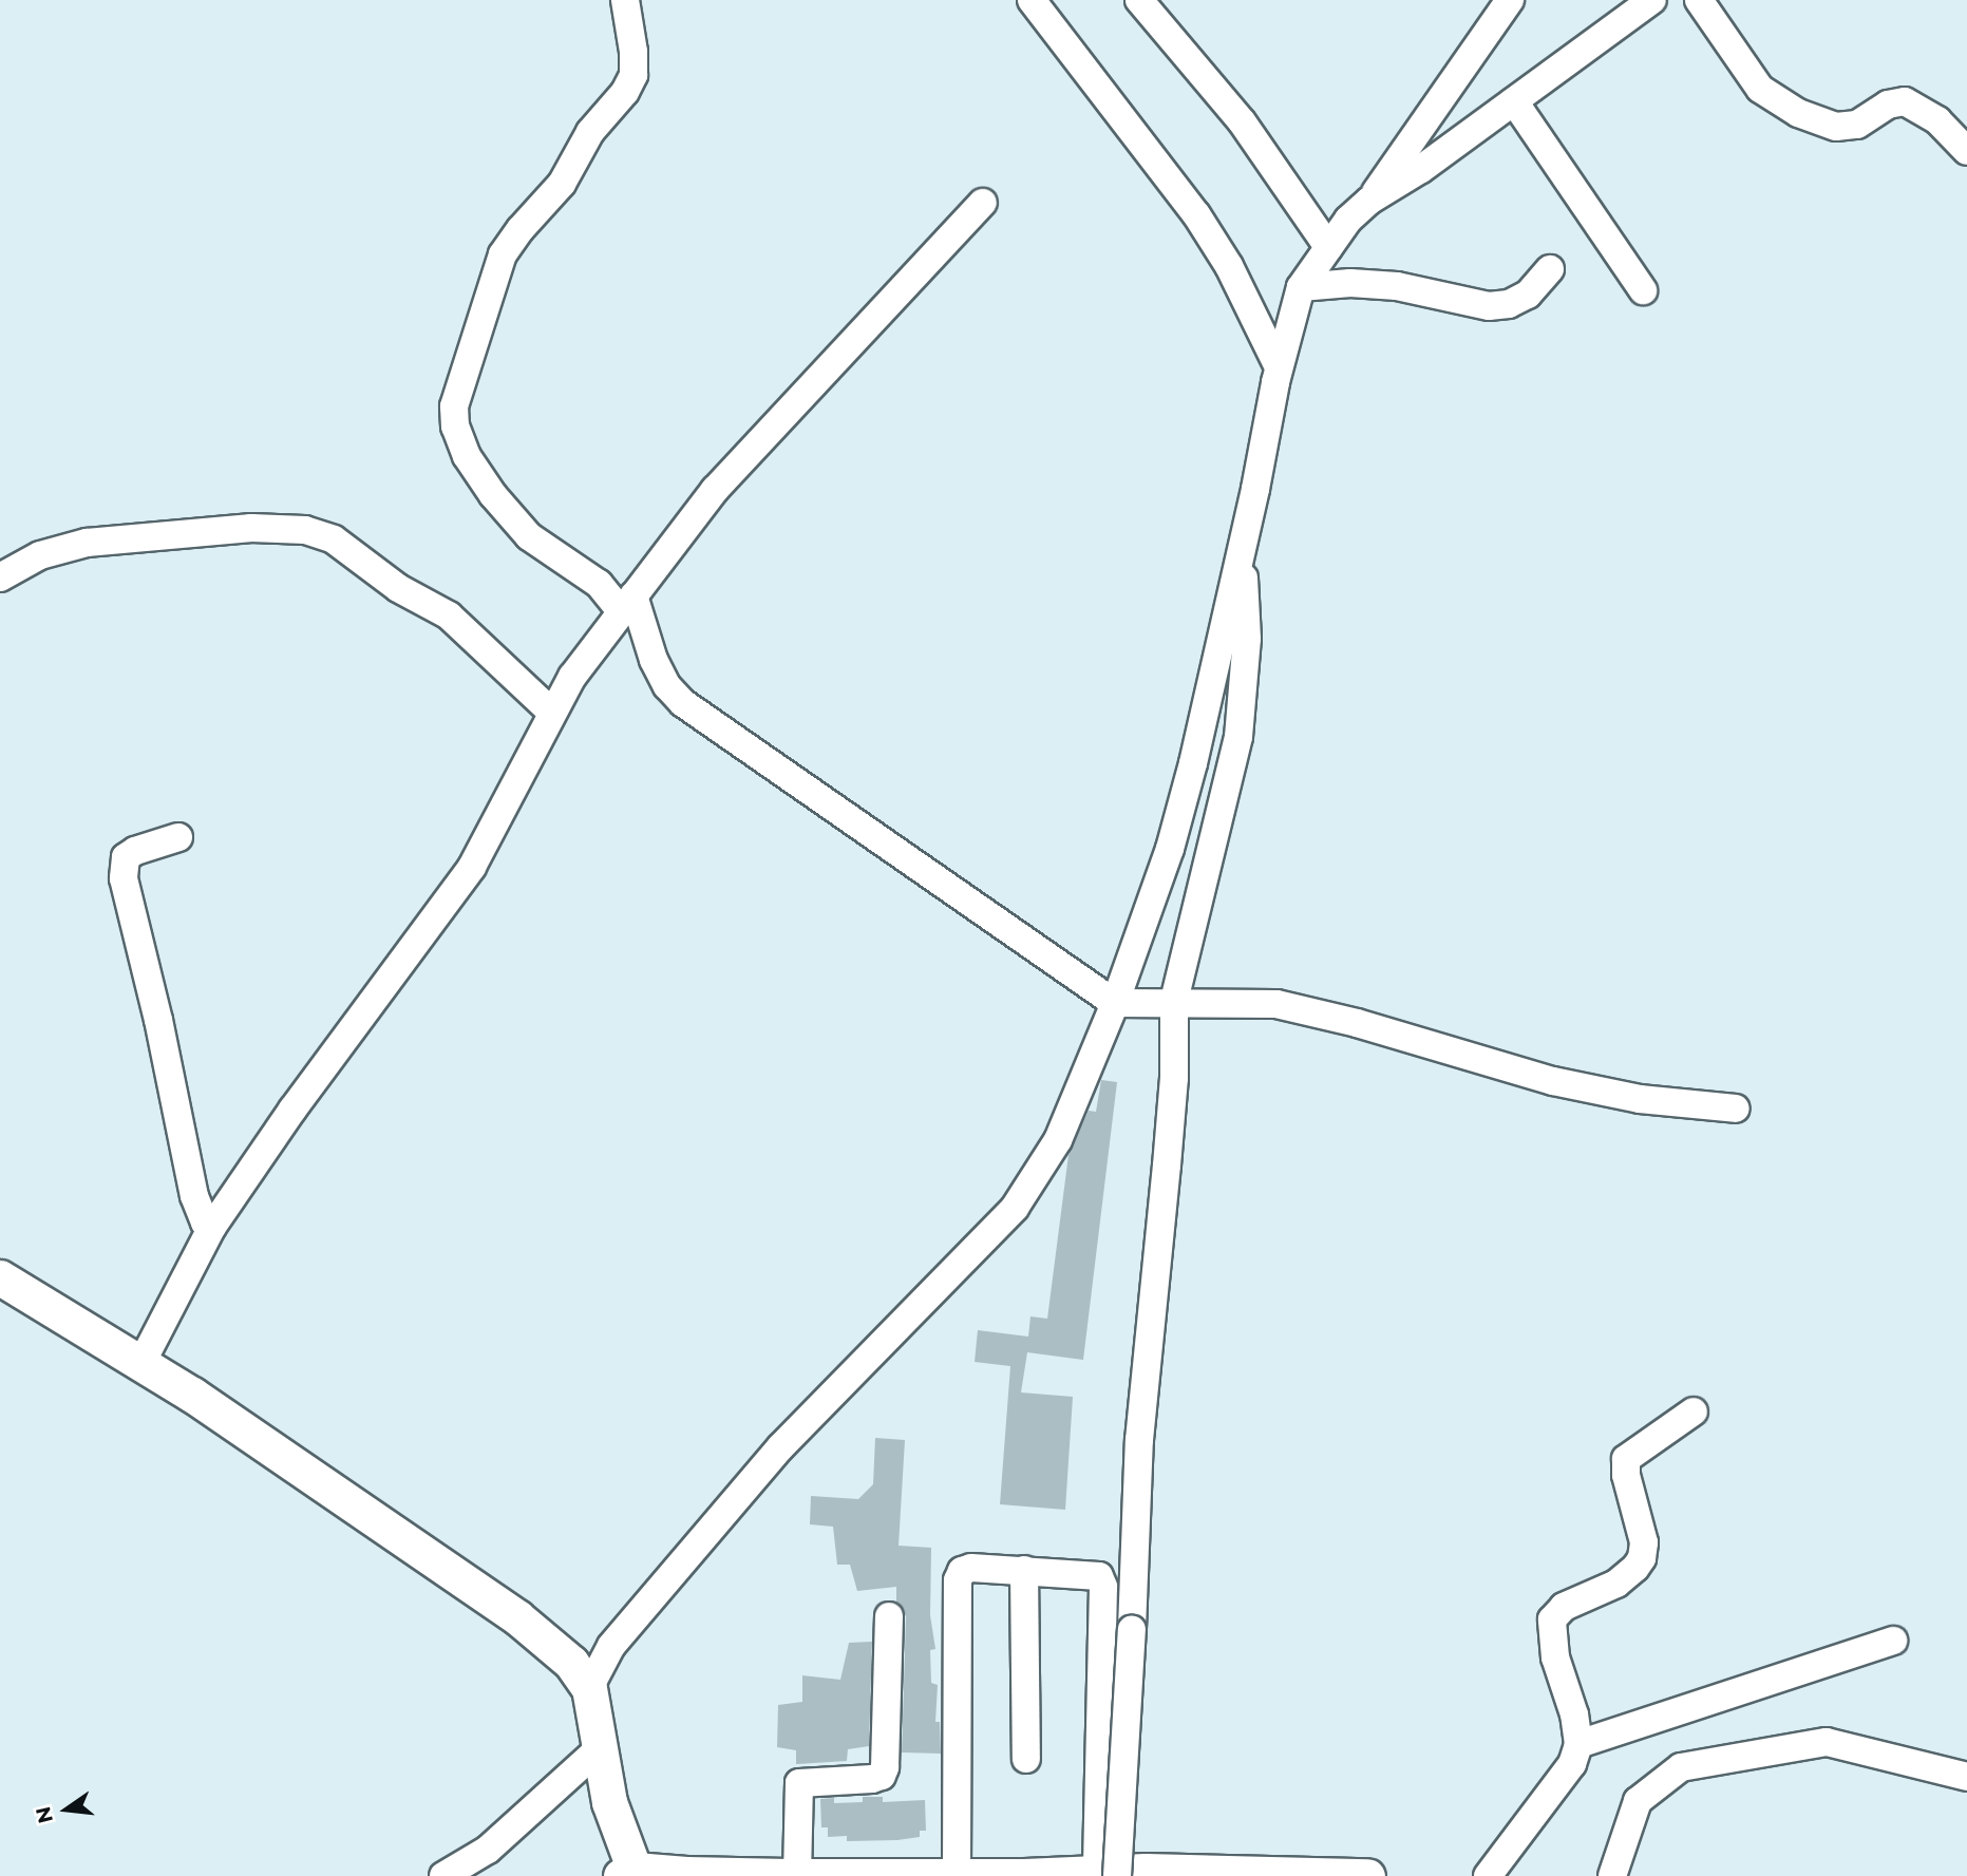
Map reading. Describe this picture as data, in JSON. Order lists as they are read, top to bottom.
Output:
{
  "north": "left"
}
